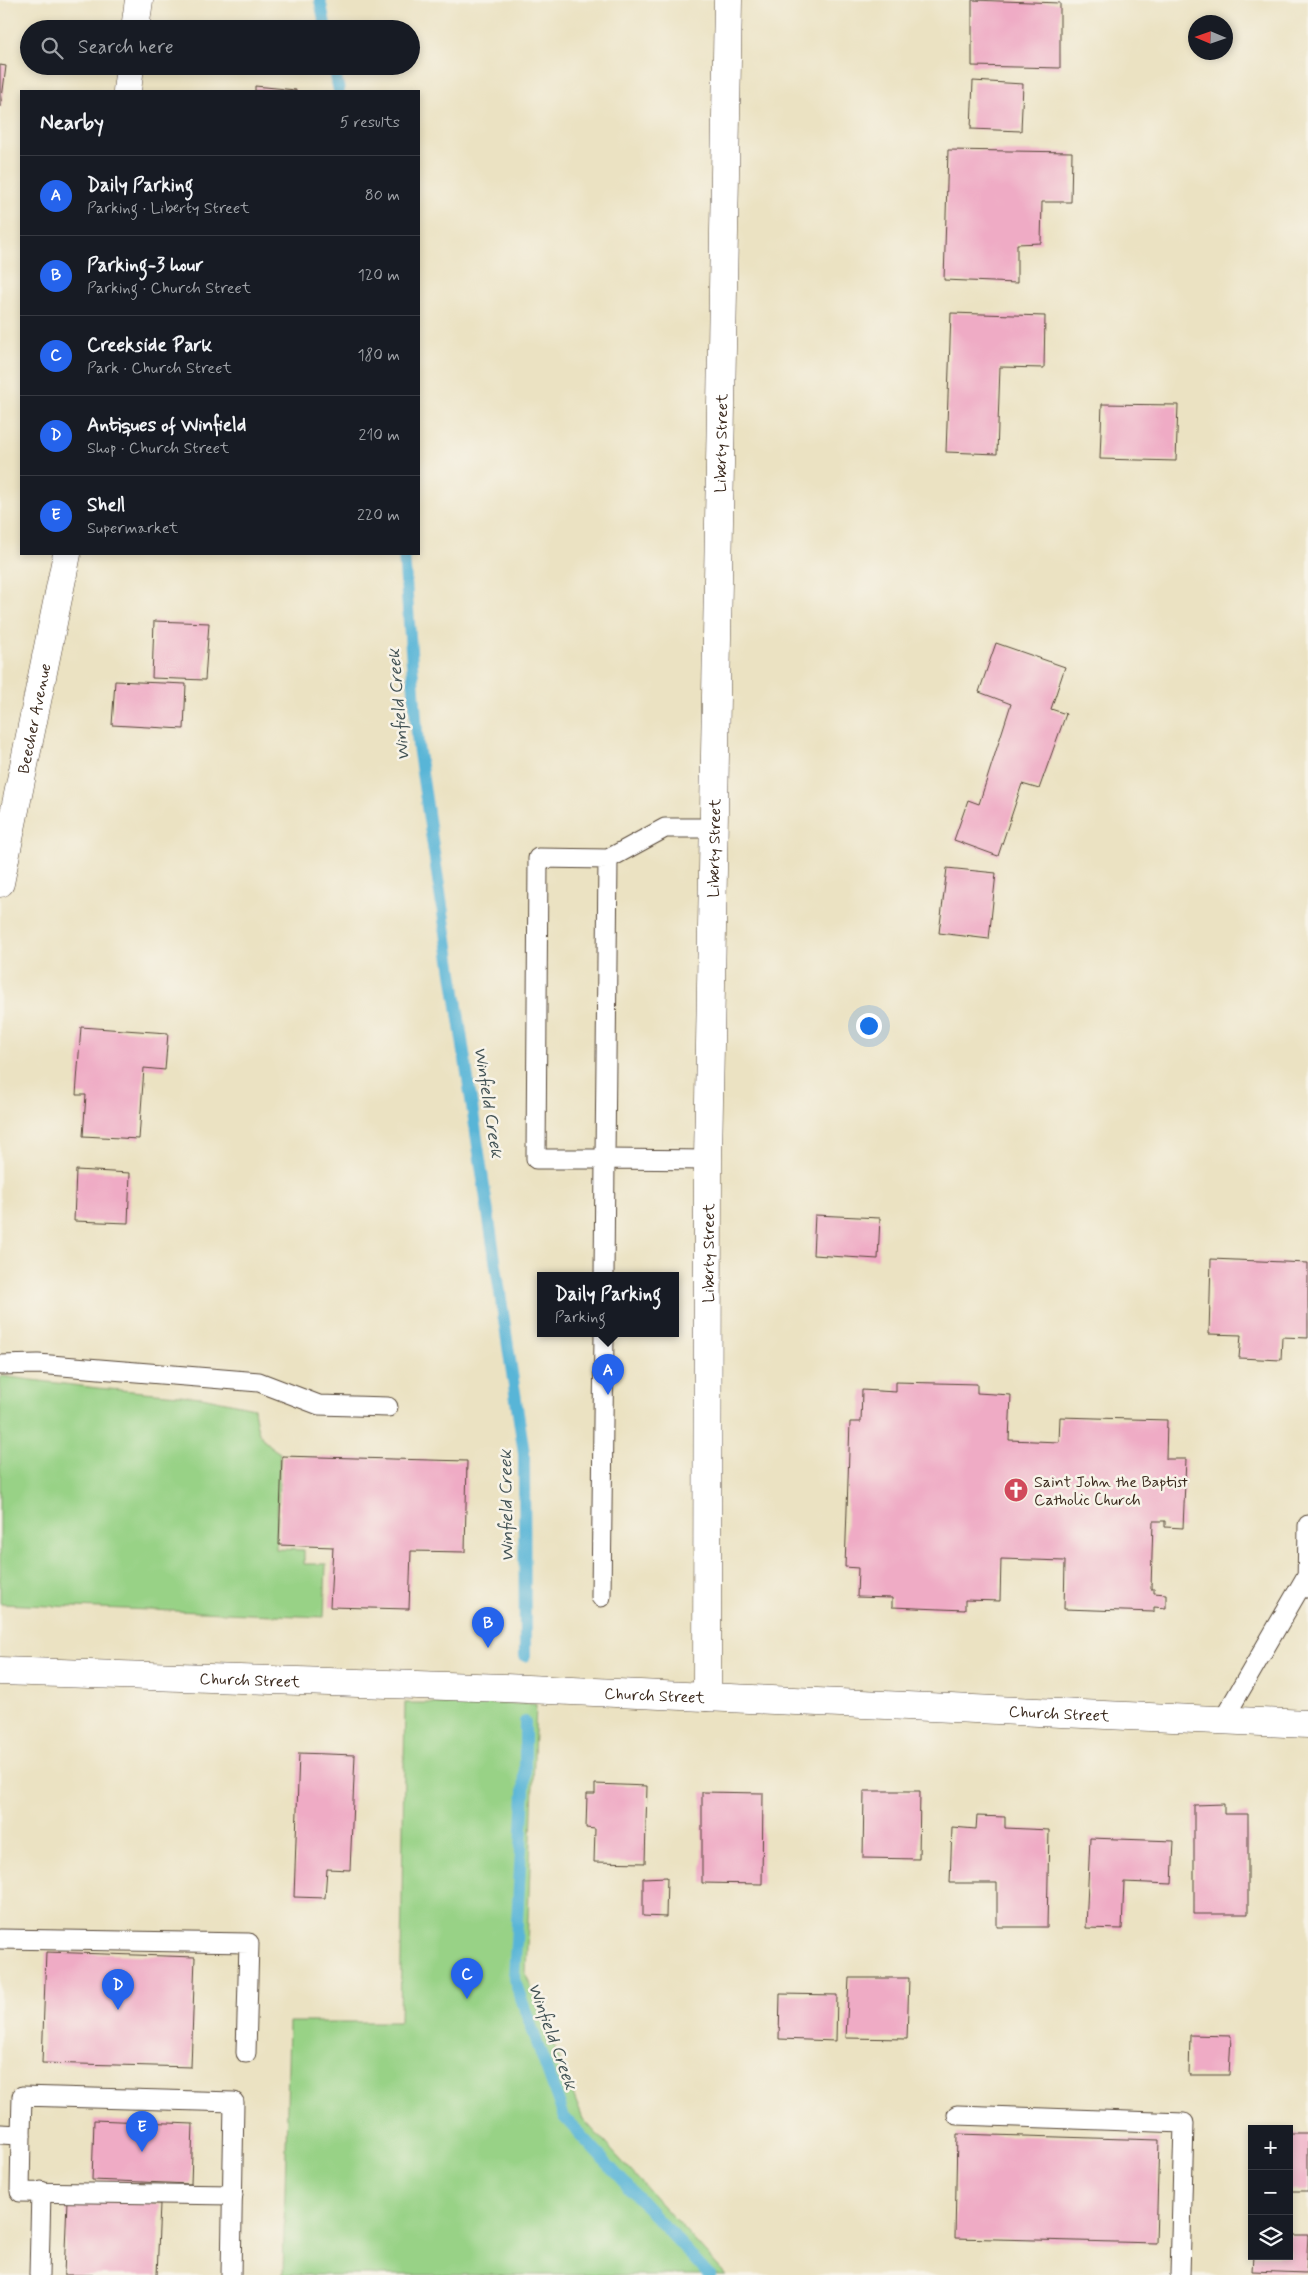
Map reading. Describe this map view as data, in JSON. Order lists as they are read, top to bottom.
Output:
{
  "streets": {
    "street": ["Liberty Street", "Beecher Avenue", "Church Street"]
  },
  "crossings": [
    ["Liberty Street", "Church Street"]
  ],
  "water": ["Winfield Creek"],
  "places": {
    "church": ["Saint John the Baptist Catholic Church"]
  },
  "north": "left",
  "page": {
    "search": "Search here",
    "heading": ["Nearby", "5 results"],
    "list": [
      {
        "mark": "A",
        "name": "Daily Parking",
        "note": "Parking · Liberty Street",
        "value": "80 m"
      },
      {
        "mark": "B",
        "name": "Parking-3 hour",
        "note": "Parking · Church Street",
        "value": "120 m"
      },
      {
        "mark": "C",
        "name": "Creekside Park",
        "note": "Park · Church Street",
        "value": "180 m"
      },
      {
        "mark": "D",
        "name": "Antiques of Winfield",
        "note": "Shop · Church Street",
        "value": "210 m"
      },
      {
        "mark": "E",
        "name": "Shell",
        "note": "Supermarket",
        "value": "220 m"
      }
    ],
    "popup": ["Daily Parking", "Parking"],
    "pins": [
      "A",
      "B",
      "C",
      "D",
      "E"
    ],
    "map_buttons": ["+", "−"]
  }
}
